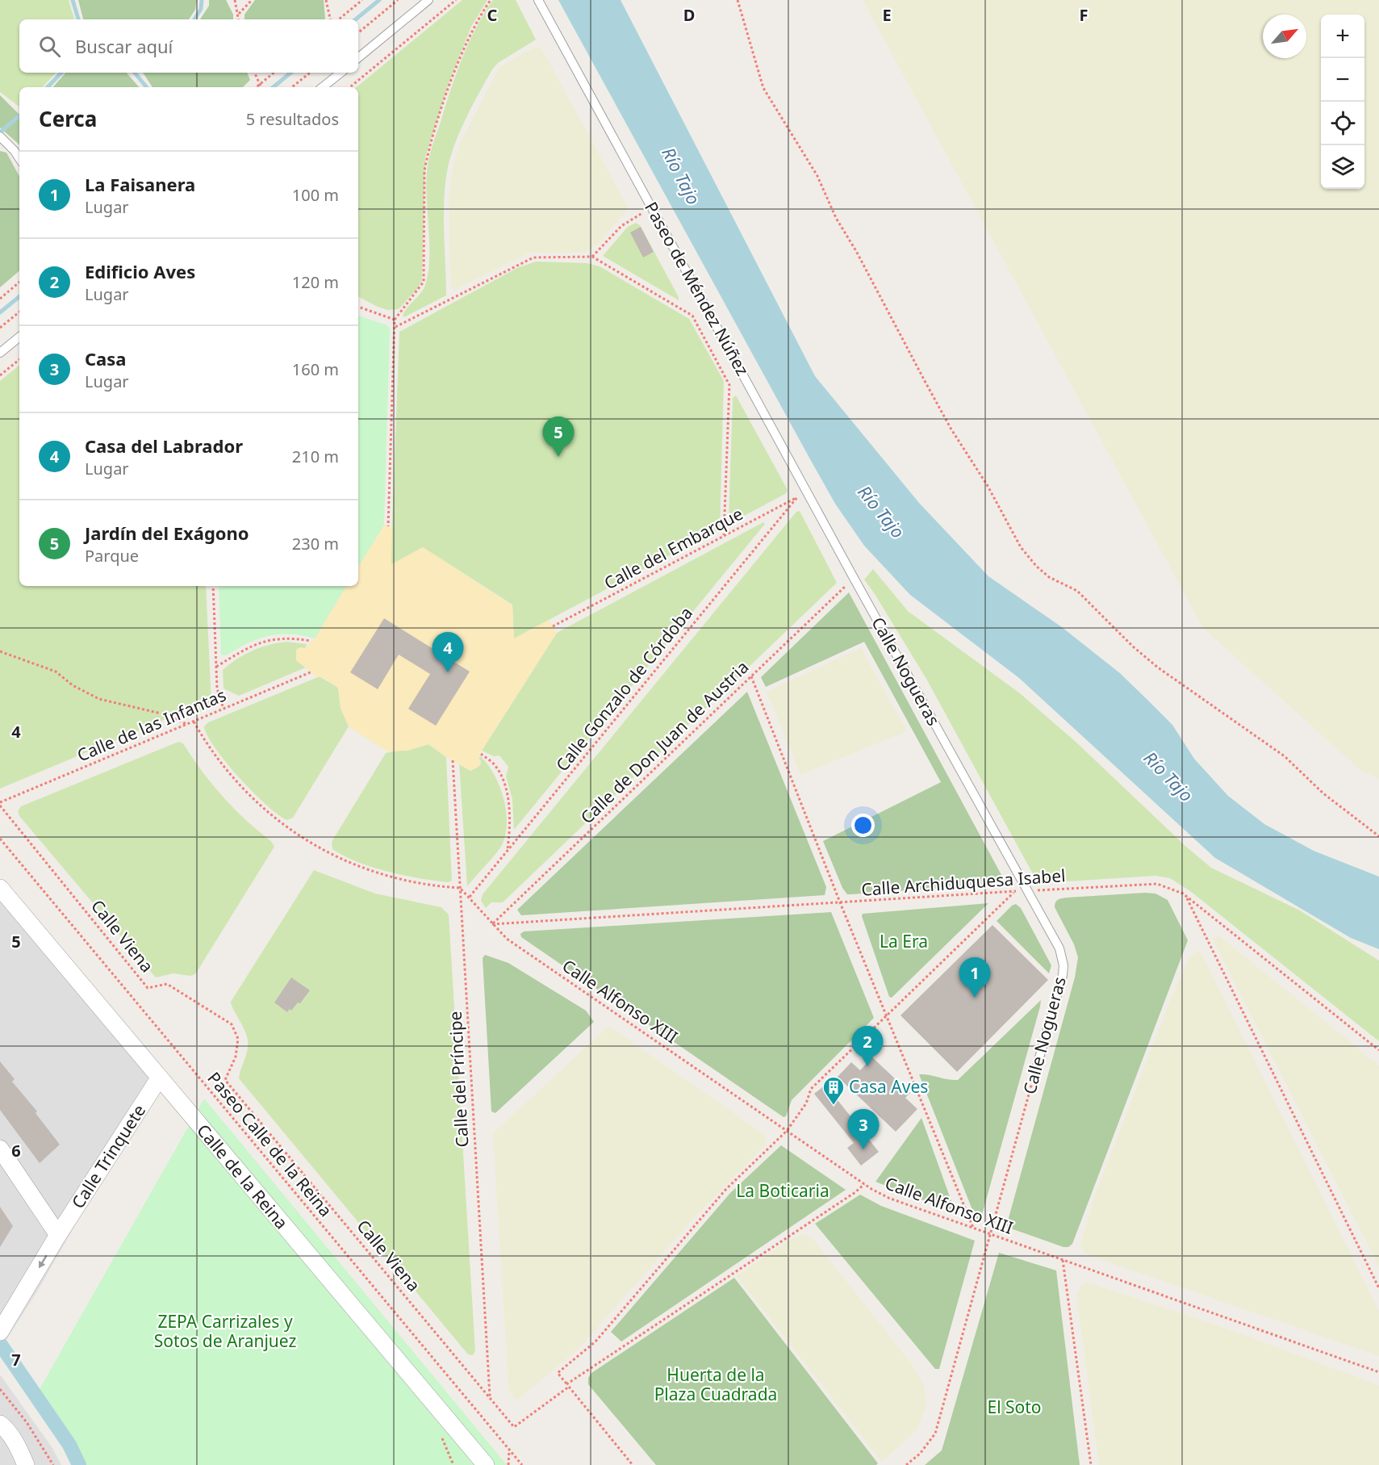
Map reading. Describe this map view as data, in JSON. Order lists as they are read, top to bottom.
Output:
{
  "streets": {
    "street": ["Calle Trinquete", "Calle de la Reina"],
    "lane": ["Paseo de Méndez Núñez", "Calle Nogueras"],
    "path": [
      "Calle del Embarque",
      "Calle Gonzalo de Córdoba",
      "Calle de las Infantas",
      "Calle de Don Juan de Austria",
      "Calle Archiduquesa Isabel",
      "Calle Viena",
      "Calle Alfonso XIII",
      "Calle del Príncipe",
      "Paseo Calle de la Reina"
    ]
  },
  "crossings": [
    ["Paseo de Méndez Núñez", "Calle del Embarque"],
    ["Paseo de Méndez Núñez", "Calle Nogueras"],
    ["Paseo de Méndez Núñez", "Calle de Don Juan de Austria"],
    ["Calle del Embarque", "Calle Gonzalo de Córdoba"],
    ["Calle Nogueras", "Calle de Don Juan de Austria"],
    ["Calle Nogueras", "Calle Archiduquesa Isabel"],
    ["Calle Nogueras", "Calle Alfonso XIII"],
    ["Calle Gonzalo de Córdoba", "Calle Alfonso XIII"],
    ["Calle de las Infantas", "Calle Viena"],
    ["Calle de Don Juan de Austria", "Calle Archiduquesa Isabel"],
    ["Calle de Don Juan de Austria", "Calle Alfonso XIII"],
    ["Calle Archiduquesa Isabel", "Calle Alfonso XIII"],
    ["Calle Viena", "Calle del Príncipe"],
    ["Calle Alfonso XIII", "Calle del Príncipe"],
    ["Calle Trinquete", "Calle de la Reina"]
  ],
  "one_way": ["Calle Trinquete"],
  "water": ["Río Tajo"],
  "parks": [
    "La Era",
    "La Boticaria",
    "ZEPA Carrizales y Sotos de Aranjuez",
    "Huerta de la Plaza Cuadrada",
    "El Soto"
  ],
  "places": {
    "building": ["Casa Aves"]
  },
  "north": "top right",
  "page": {
    "map_buttons": ["+", "−"],
    "search": "Buscar aquí",
    "heading": ["Cerca", "5 resultados"],
    "list": [
      {
        "mark": "1",
        "name": "La Faisanera",
        "note": "Lugar",
        "value": "100 m"
      },
      {
        "mark": "2",
        "name": "Edificio Aves",
        "note": "Lugar",
        "value": "120 m"
      },
      {
        "mark": "3",
        "name": "Casa",
        "note": "Lugar",
        "value": "160 m"
      },
      {
        "mark": "4",
        "name": "Casa del Labrador",
        "note": "Lugar",
        "value": "210 m"
      },
      {
        "mark": "5",
        "name": "Jardín del Exágono",
        "note": "Parque",
        "value": "230 m"
      }
    ],
    "pins": [
      "5",
      "4",
      "1",
      "2",
      "3"
    ]
  },
  "grid": {
    "columns": [
      "C",
      "D",
      "E",
      "F"
    ],
    "rows": [
      "4",
      "5",
      "6",
      "7"
    ]
  }
}
